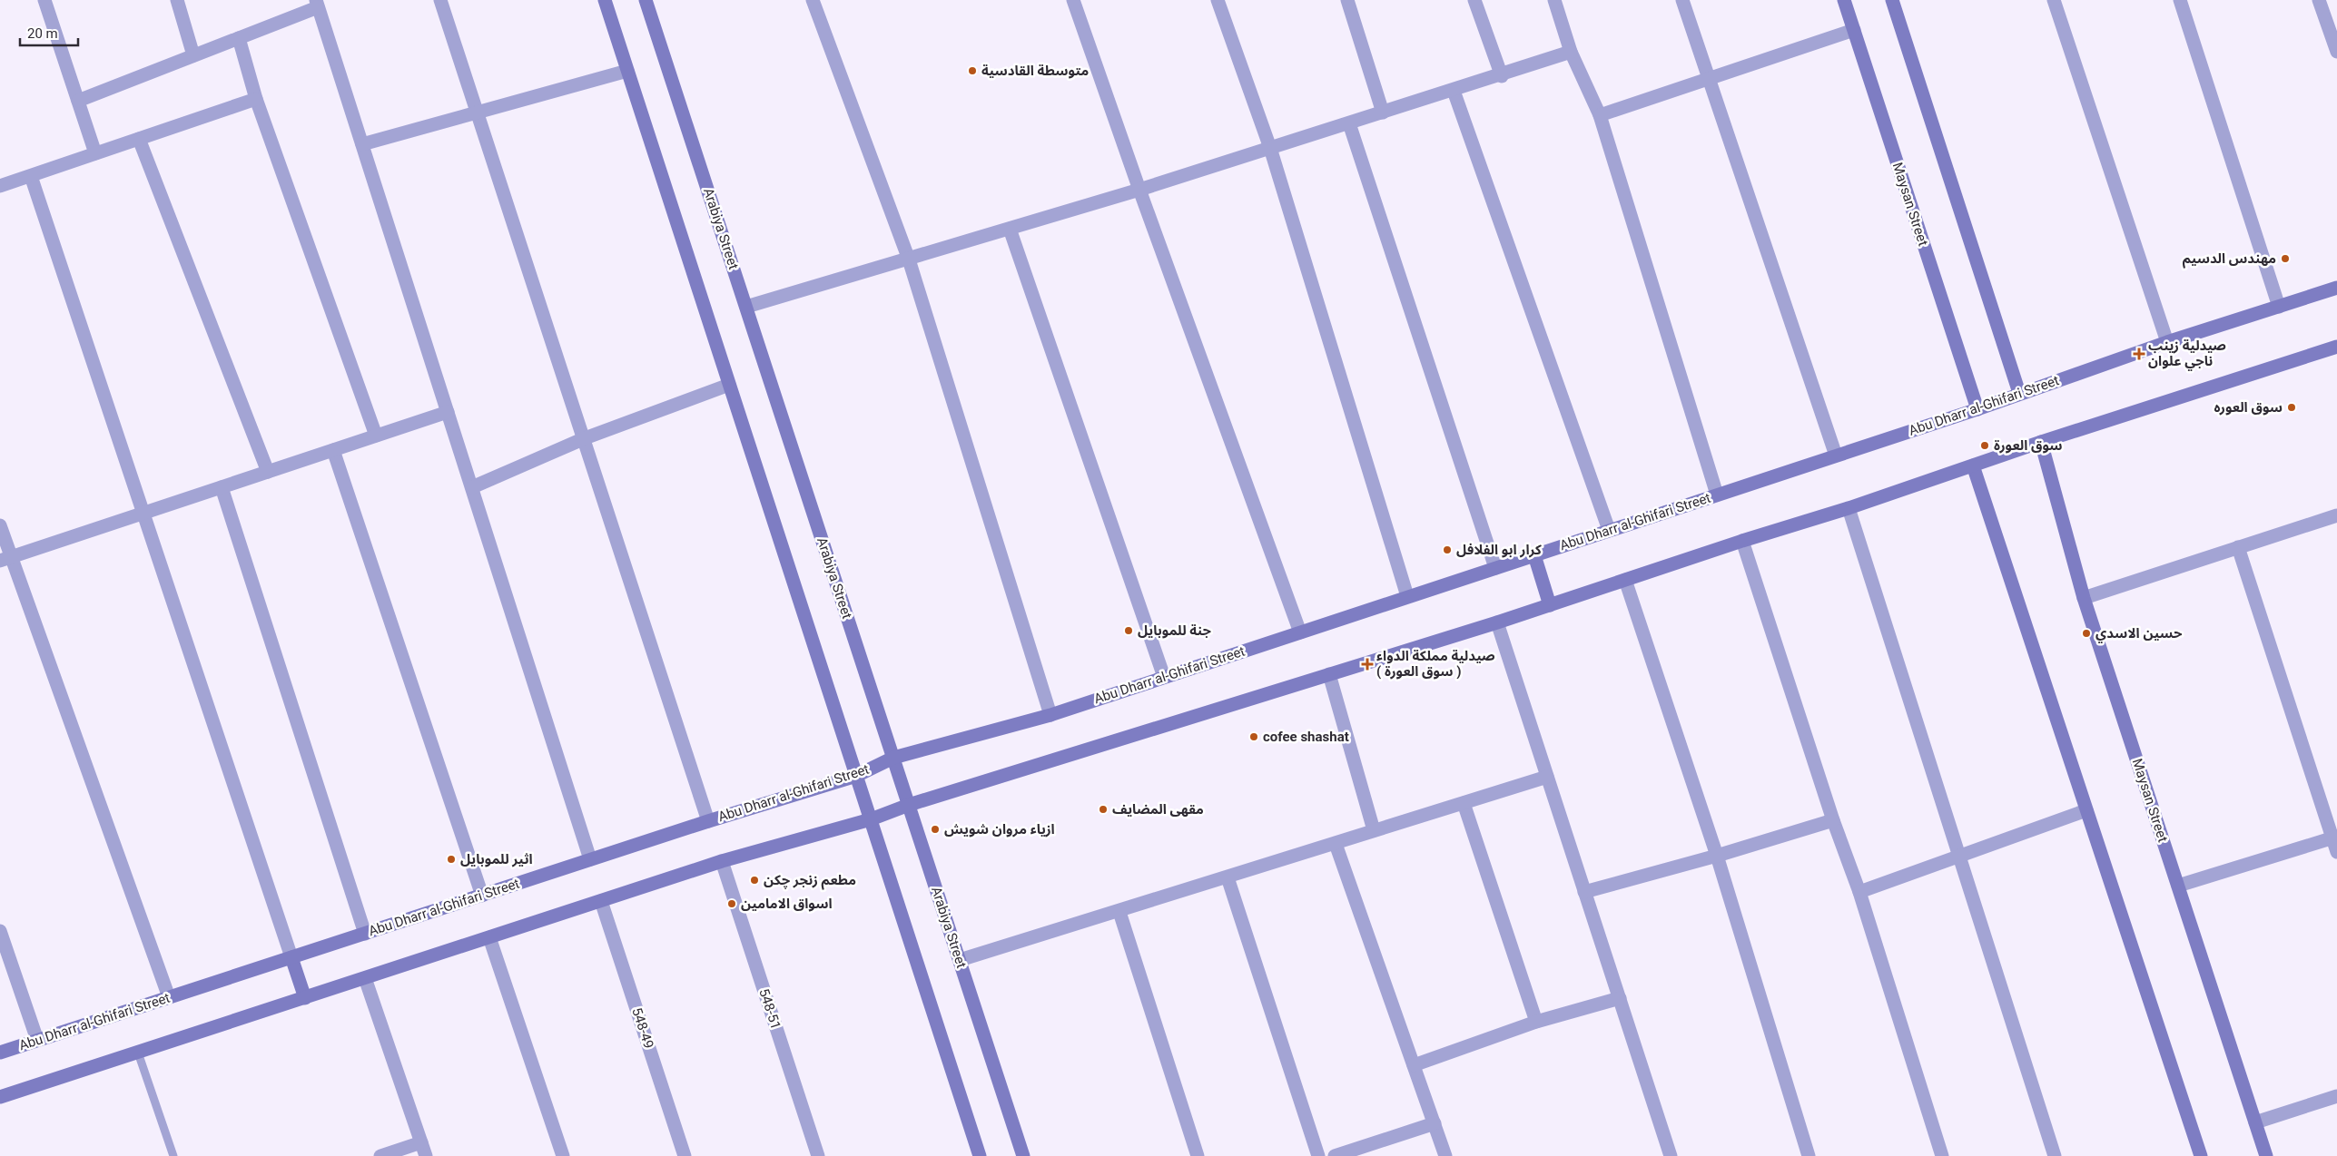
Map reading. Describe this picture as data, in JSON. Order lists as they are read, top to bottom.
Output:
{
  "streets": {
    "main road": ["Maysan Street", "Arabiya Street", "Abu Dharr al-Ghifari Street"],
    "street": ["548-51", "548-49"]
  },
  "crossings": [
    ["Maysan Street", "Abu Dharr al-Ghifari Street"],
    ["Arabiya Street", "Abu Dharr al-Ghifari Street"]
  ],
  "places": {
    "other": [
      "متوسطة القادسية",
      "مهندس الدسيم",
      "سوق العوره",
      "سوق العورة",
      "كرار ابو الفلافل",
      "جنة للموبايل",
      "حسين الاسدي",
      "cofee shashat",
      "مقهى المضايف",
      "ازياء مروان شويش",
      "اثير للموبايل",
      "مطعم زنجر چكن",
      "اسواق الامامين"
    ],
    "health": ["صيدلية زينب ناجي علوان", "صيدلية مملكة الدواء ( سوق العورة )"]
  },
  "scale_bar": "20 m"
}
